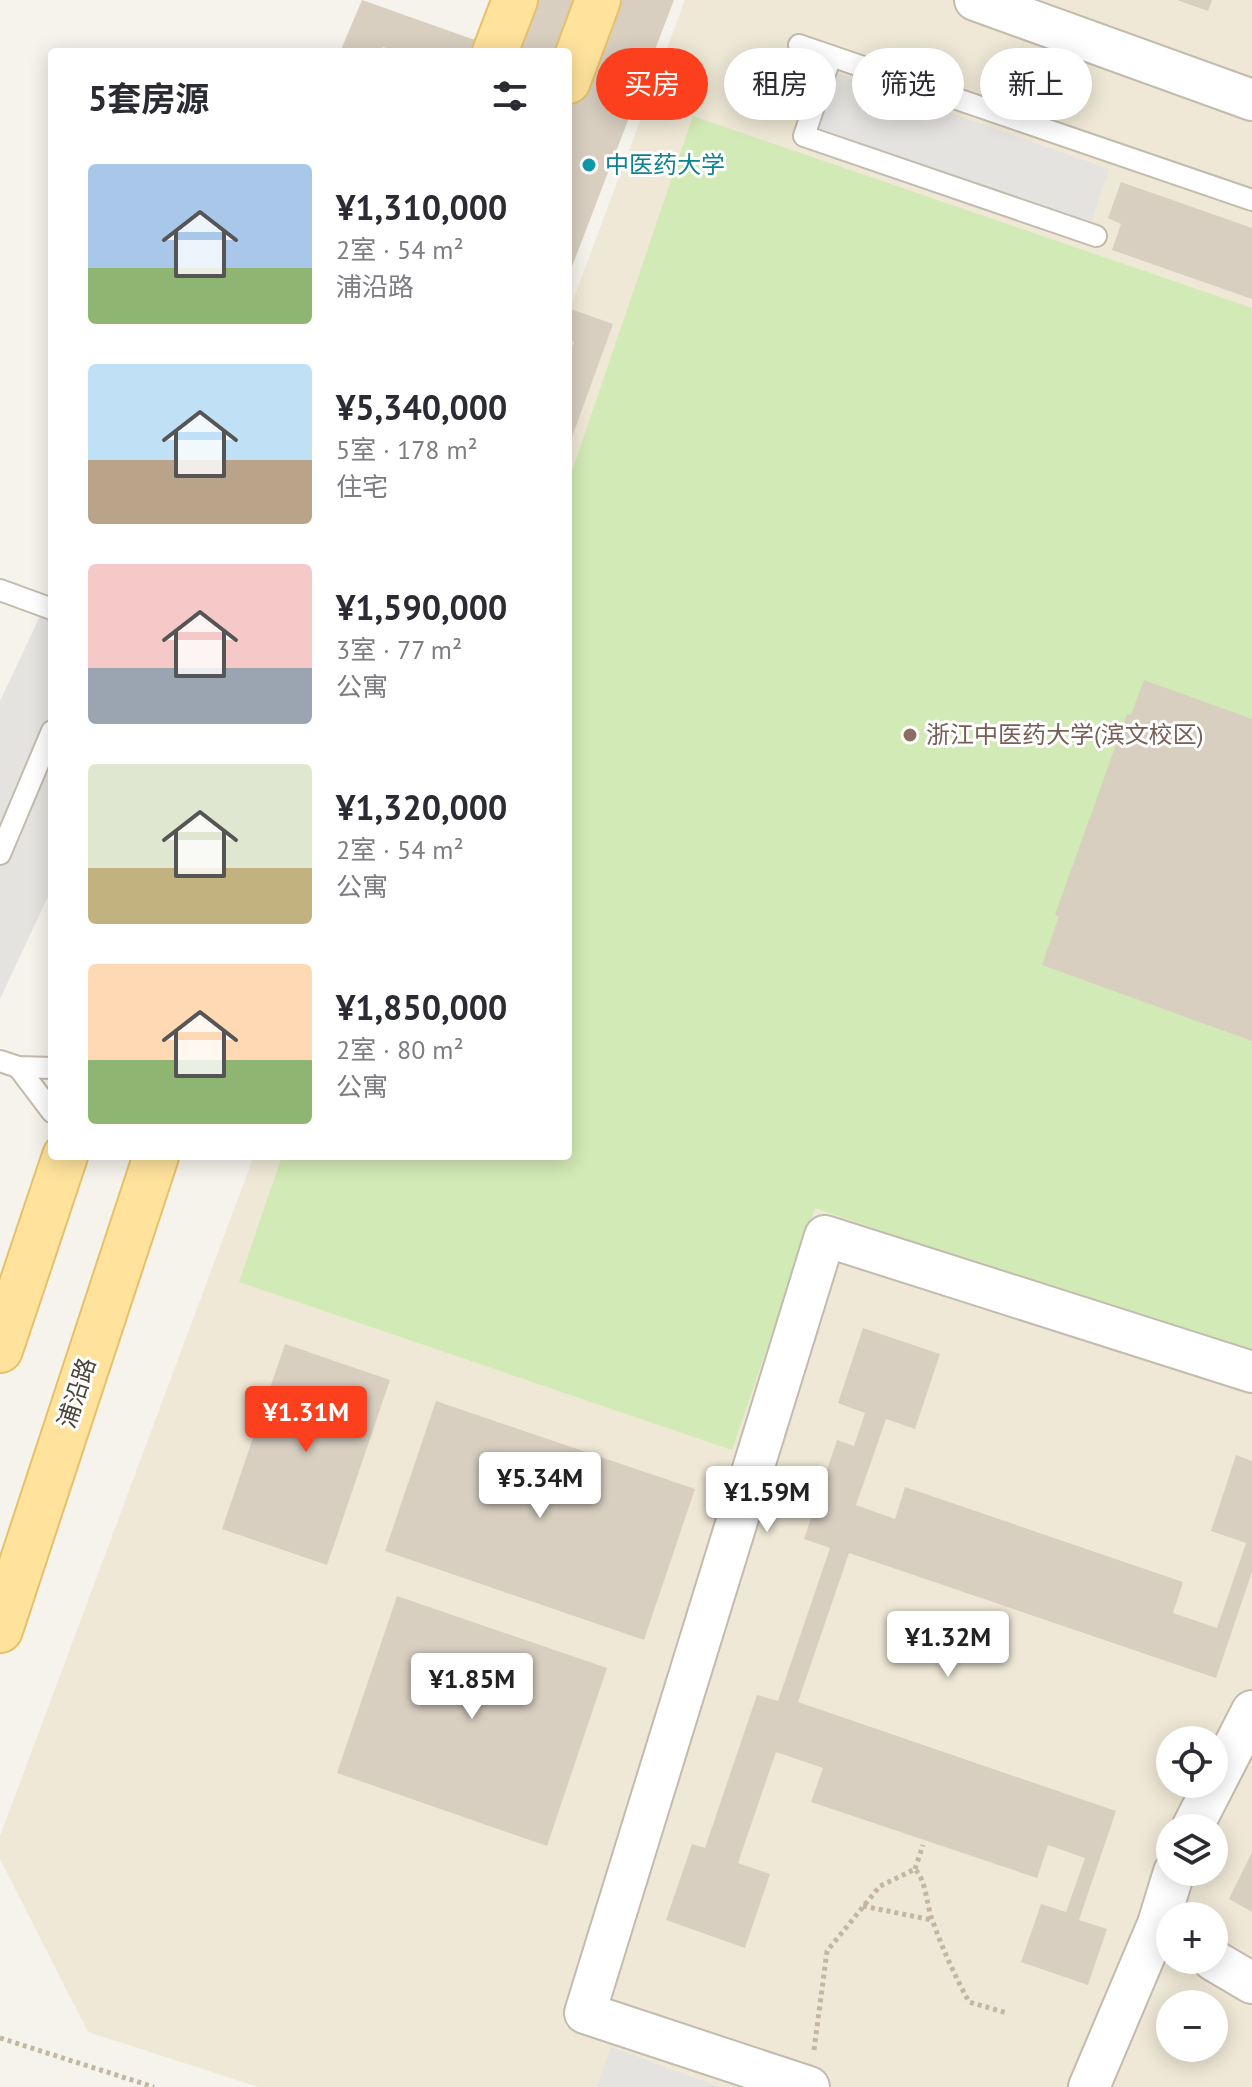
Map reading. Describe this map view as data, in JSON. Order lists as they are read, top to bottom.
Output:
{
  "streets": {
    "main road": ["浦沿路"]
  },
  "places": ["中医药大学", "浙江中医药大学(滨文校区)"],
  "page": {
    "chip": [
      "买房",
      "租房",
      "筛选",
      "新上"
    ],
    "heading": "5套房源",
    "list": [
      {
        "name": "¥1,310,000",
        "note": "2室 · 54 m² · 浦沿路"
      },
      {
        "name": "¥5,340,000",
        "note": "5室 · 178 m² · 住宅"
      },
      {
        "name": "¥1,590,000",
        "note": "3室 · 77 m² · 公寓"
      },
      {
        "name": "¥1,320,000",
        "note": "2室 · 54 m² · 公寓"
      },
      {
        "name": "¥1,850,000",
        "note": "2室 · 80 m² · 公寓"
      }
    ],
    "price": [
      "¥1.31M",
      "¥5.34M",
      "¥1.59M",
      "¥1.32M",
      "¥1.85M"
    ],
    "map_buttons": ["+", "−"]
  }
}
